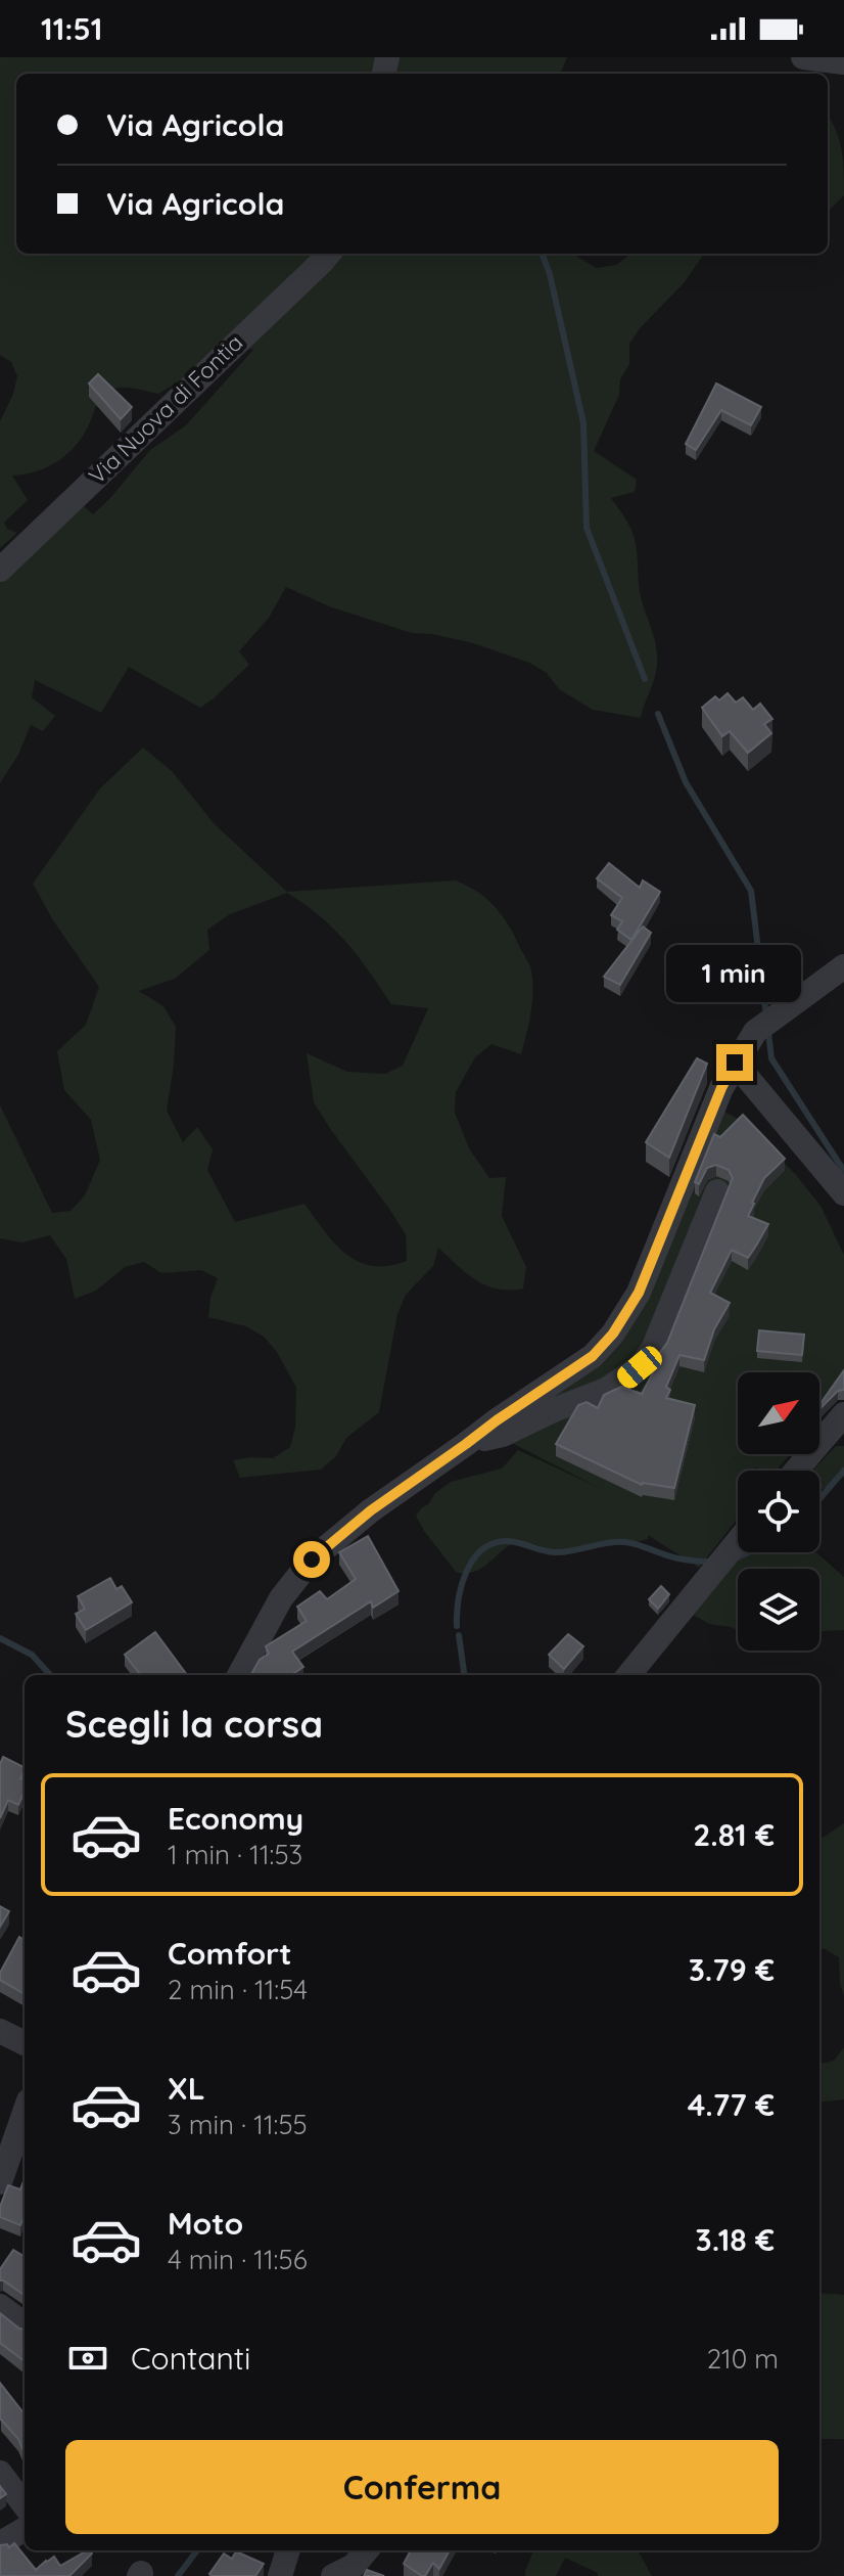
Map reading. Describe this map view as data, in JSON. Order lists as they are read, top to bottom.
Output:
{
  "streets": {
    "street": ["Via Nuova di Fontia"]
  },
  "north": "top right",
  "page": {
    "status": "11:51",
    "banner": ["Via Agricola", "Via Agricola"],
    "bubble": "1 min",
    "heading": "Scegli la corsa",
    "list": [
      {
        "name": "Economy",
        "note": "1 min · 11:53",
        "value": "2.81 €"
      },
      {
        "name": "Comfort",
        "note": "2 min · 11:54",
        "value": "3.79 €"
      },
      {
        "name": "XL",
        "note": "3 min · 11:55",
        "value": "4.77 €"
      },
      {
        "name": "Moto",
        "note": "4 min · 11:56",
        "value": "3.18 €"
      }
    ],
    "pay": ["Contanti", "210 m"],
    "buttons": "Conferma"
  }
}
